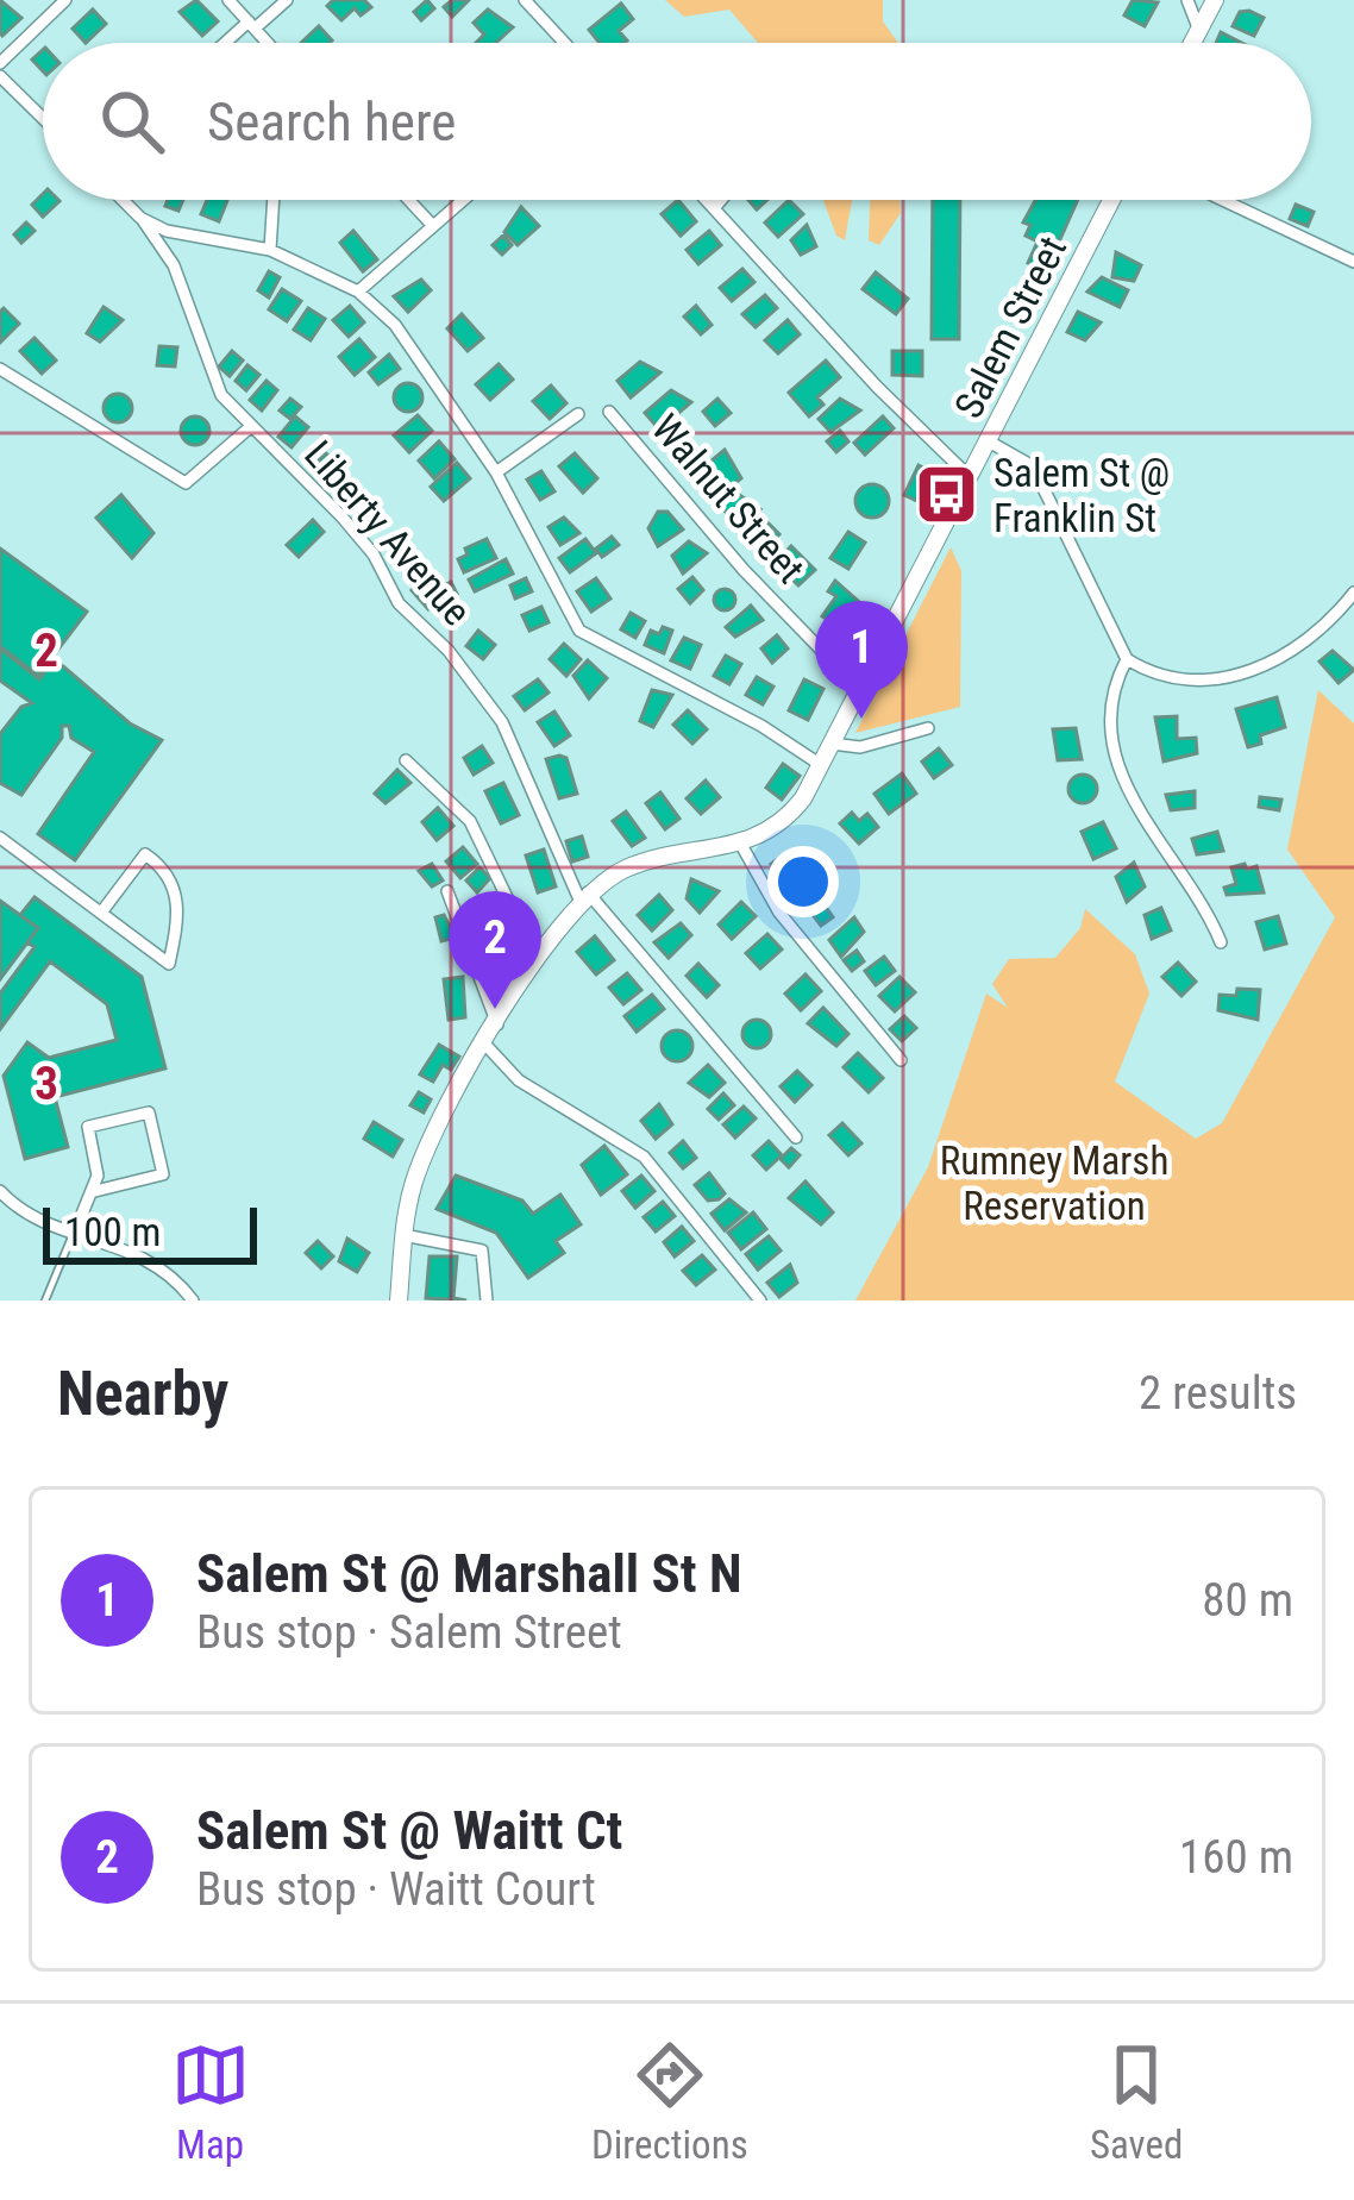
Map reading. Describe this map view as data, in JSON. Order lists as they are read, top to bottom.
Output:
{
  "streets": {
    "main road": ["Salem Street"],
    "street": ["Walnut Street", "Liberty Avenue"]
  },
  "crossings": [
    ["Salem Street", "Walnut Street"],
    ["Salem Street", "Liberty Avenue"]
  ],
  "parks": ["Rumney Marsh Reservation"],
  "places": {
    "bus stop": ["Salem St @ Franklin St"]
  },
  "scale_bar": "100 m",
  "page": {
    "search": "Search here",
    "pins": ["1", "2"],
    "scale": "100 m",
    "heading": ["Nearby", "2 results"],
    "list": [
      {
        "mark": "1",
        "name": "Salem St @ Marshall St N",
        "note": "Bus stop · Salem Street",
        "value": "80 m"
      },
      {
        "mark": "2",
        "name": "Salem St @ Waitt Ct",
        "note": "Bus stop · Waitt Court",
        "value": "160 m"
      }
    ],
    "nav": ["Map", "Directions", "Saved"]
  },
  "grid": {
    "rows": ["2", "3"]
  }
}
